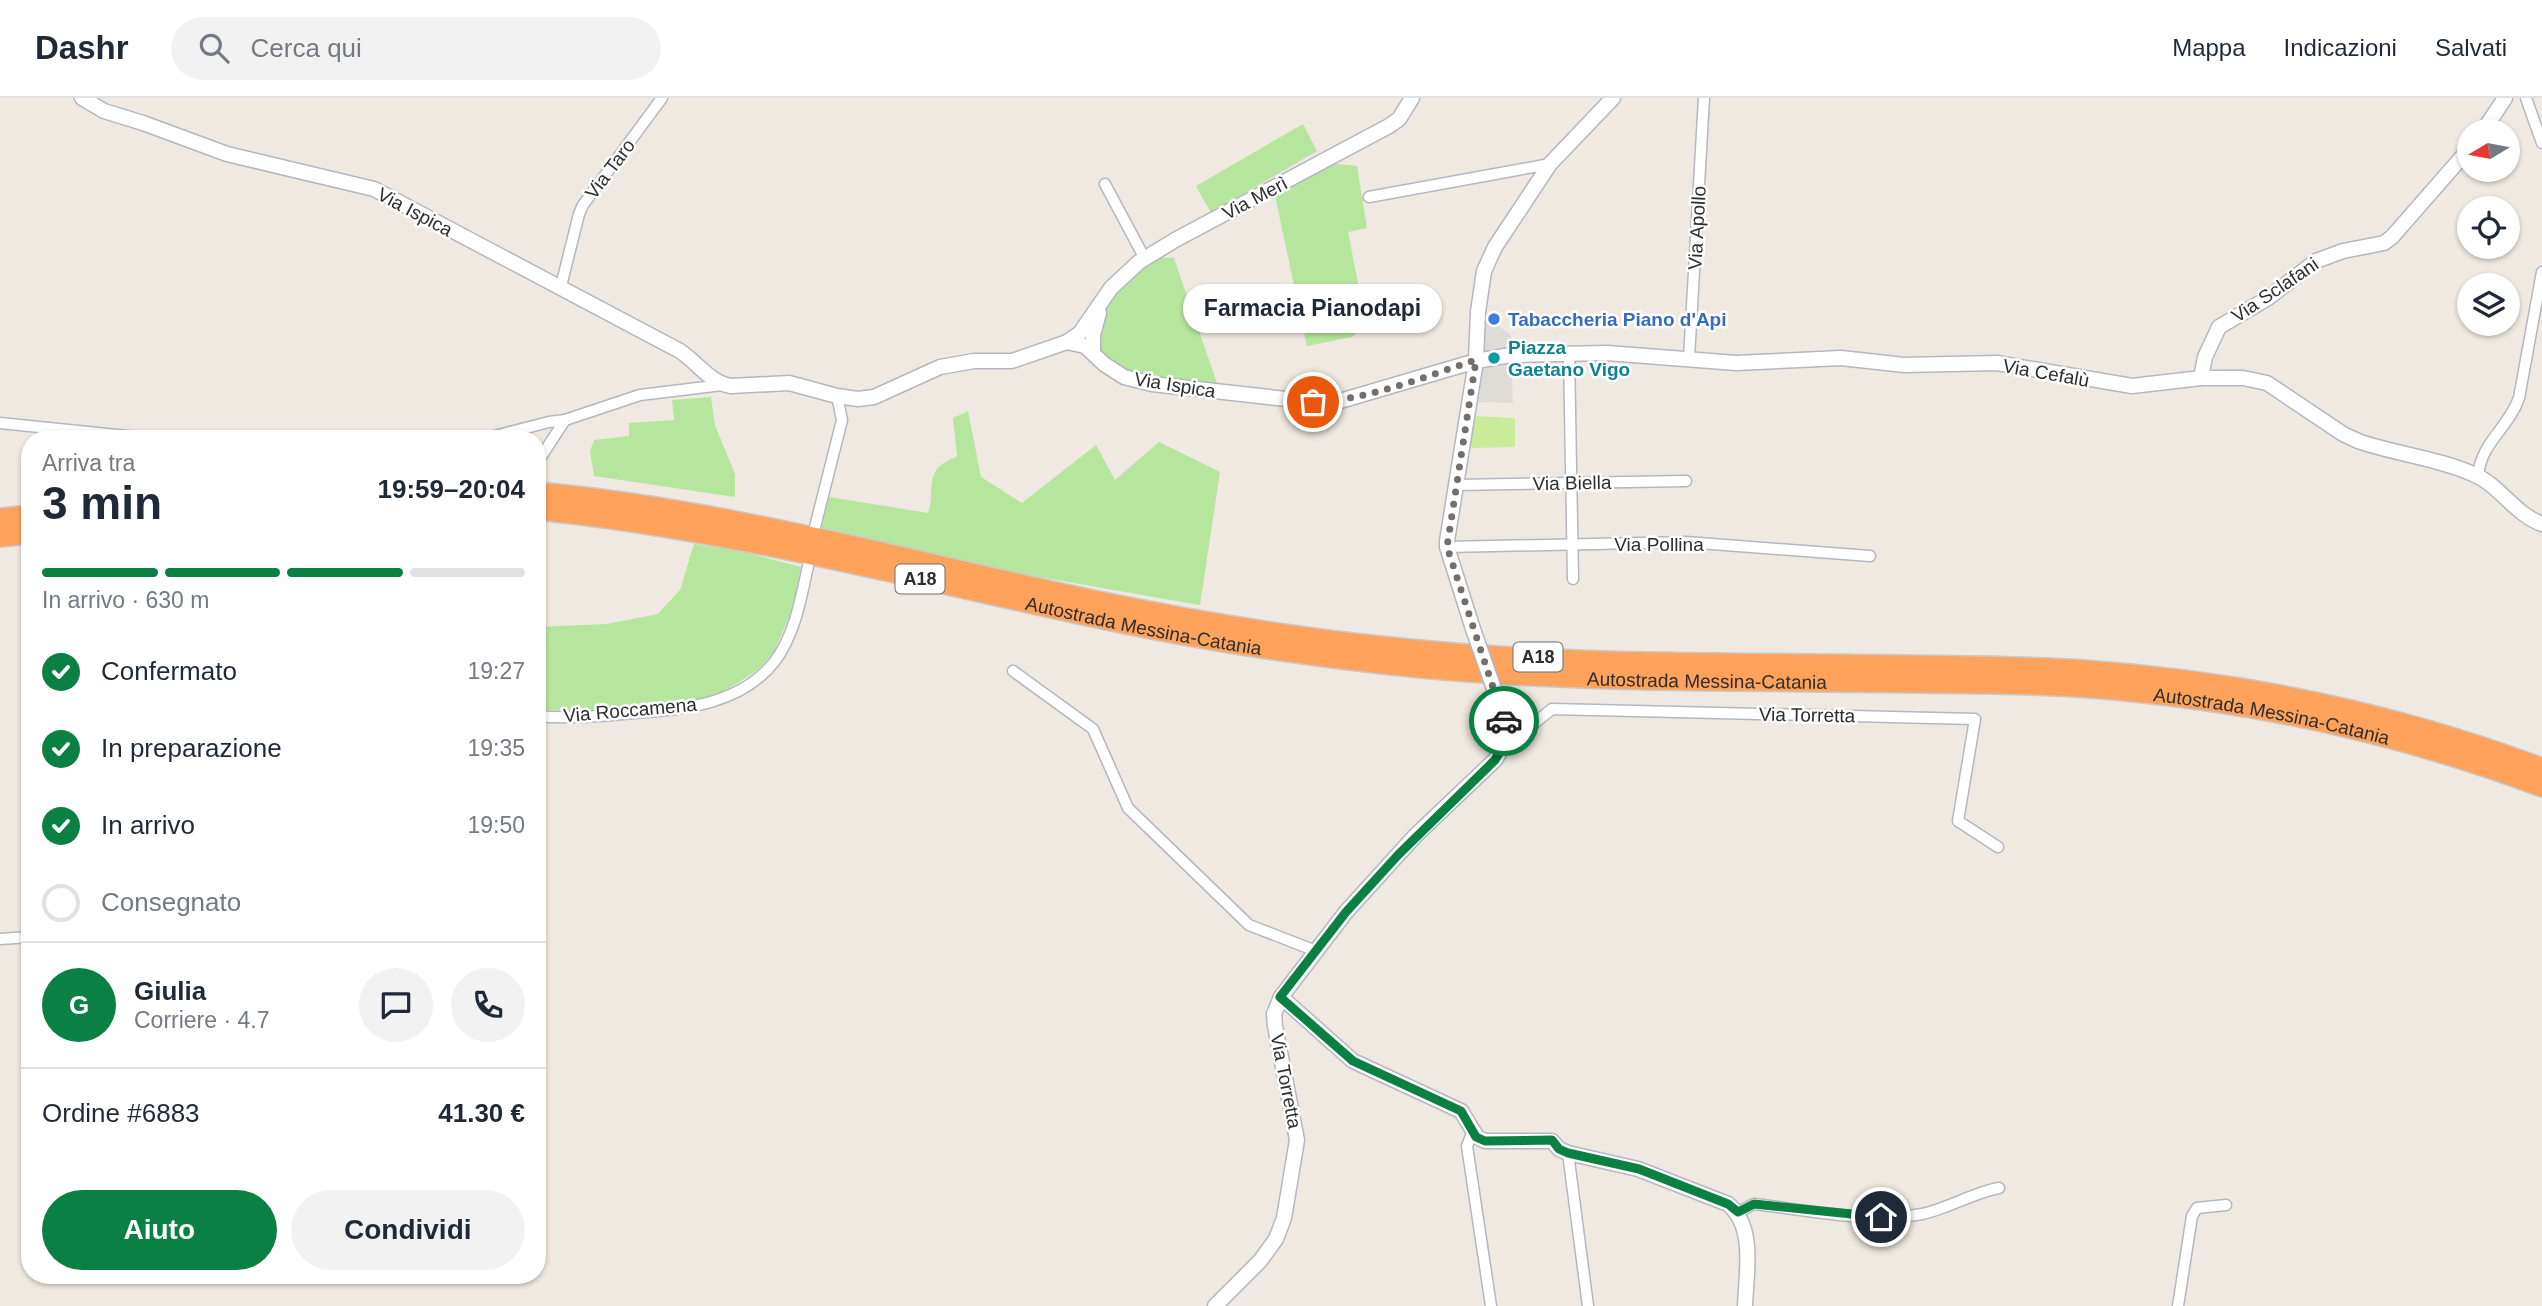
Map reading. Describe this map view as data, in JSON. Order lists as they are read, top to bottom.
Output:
{
  "streets": {
    "highway": ["A18", "Autostrada Messina-Catania"],
    "street": [
      "Via Taro",
      "Via Merì",
      "Via Ispica",
      "Via Apollo",
      "Via Sclafani",
      "Via Cefalù",
      "Via Biella",
      "Via Pollina",
      "Via Roccamena",
      "Via Torretta"
    ]
  },
  "crossings": [
    ["Via Taro", "Via Ispica"],
    ["Via Ispica", "Via Cefalù"],
    ["Via Apollo", "Via Cefalù"],
    ["Via Sclafani", "Via Cefalù"]
  ],
  "places": ["Tabaccheria Piano d'Api", "Piazza Gaetano Vigo", "Farmacia Pianodapi"],
  "north": "left",
  "page": {
    "header": "Dashr",
    "search": "Cerca qui",
    "nav": ["Mappa", "Indicazioni", "Salvati"],
    "bubble": "Farmacia Pianodapi",
    "heading": ["3 min", "Arriva tra", "19:59–20:04"],
    "panel": [
      "Giulia",
      "Corriere · 4.7",
      "Ordine #6883",
      "41.30 €"
    ],
    "bar": "In arrivo · 630 m",
    "list": [
      ["Confermato", "19:27"],
      ["In preparazione", "19:35"],
      ["In arrivo", "19:50"],
      "Consegnato"
    ],
    "round": "G",
    "buttons": ["Aiuto", "Condividi"]
  }
}
